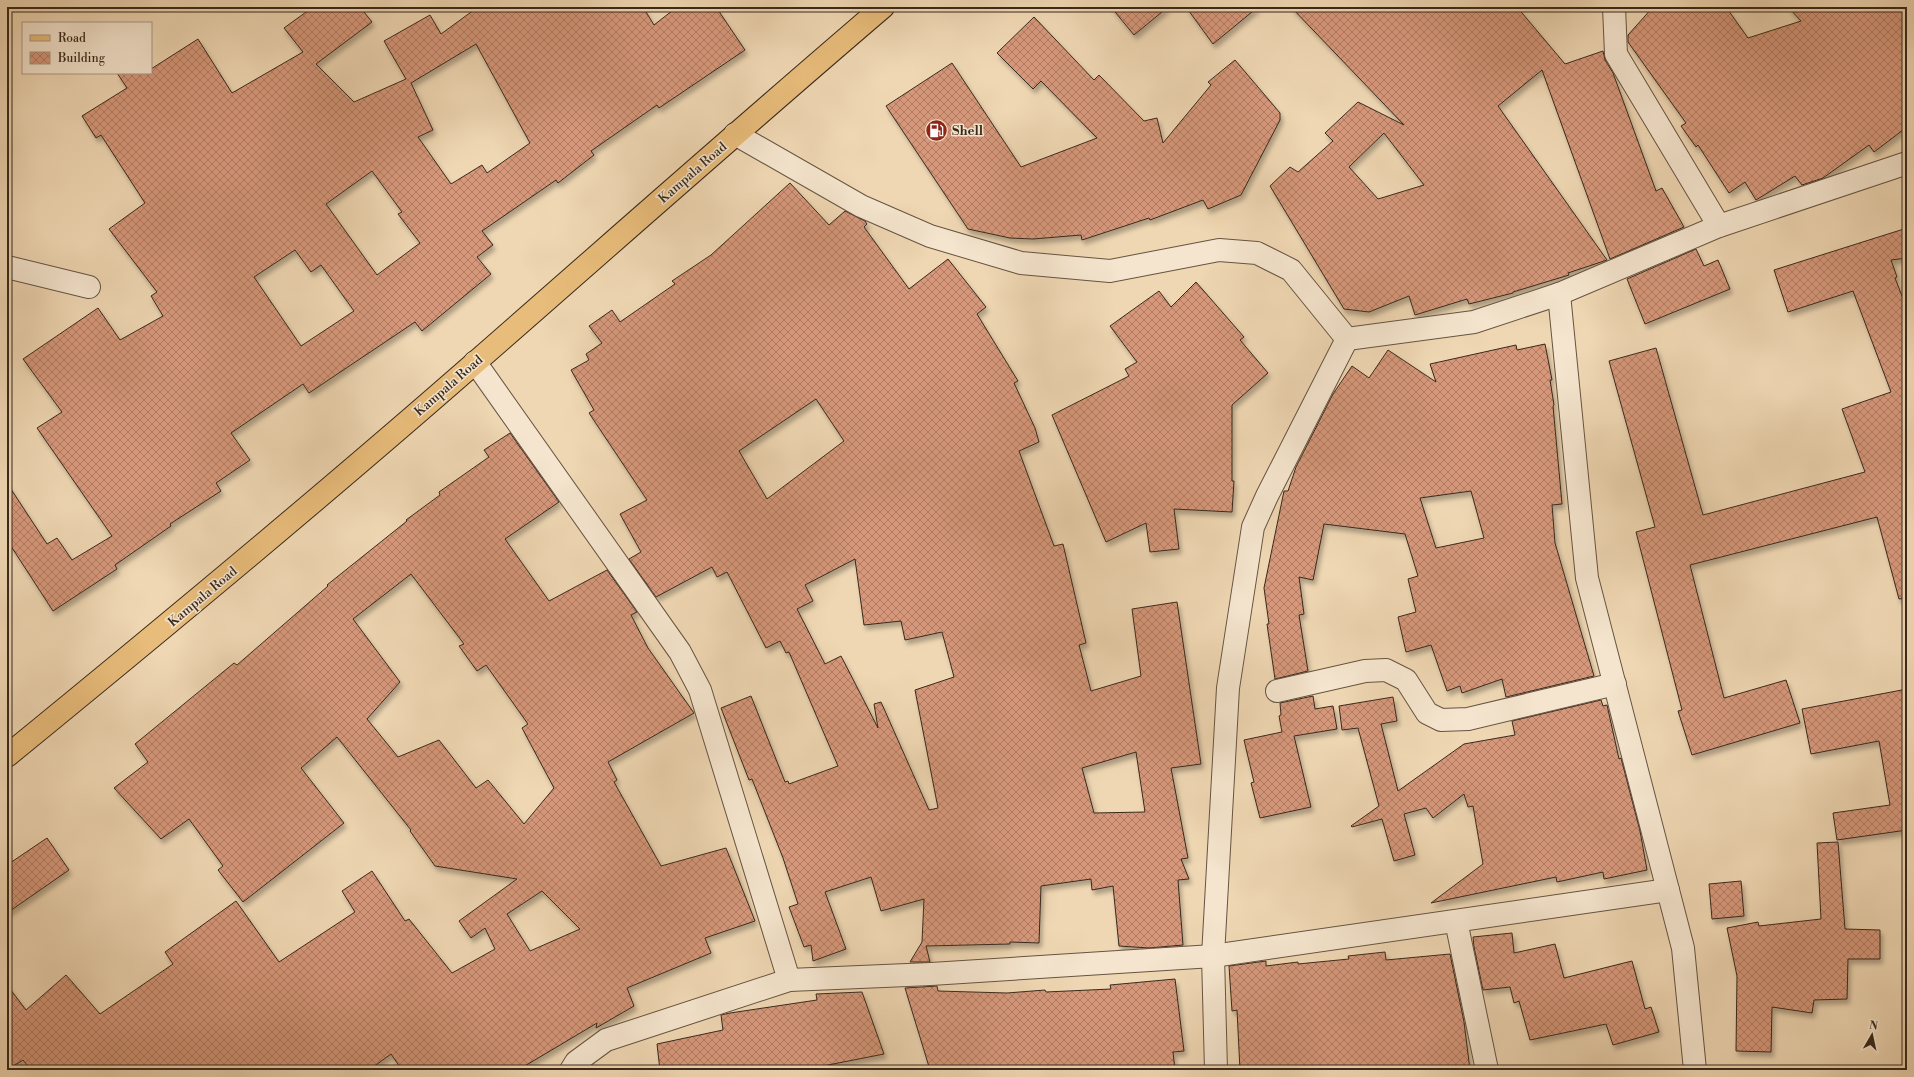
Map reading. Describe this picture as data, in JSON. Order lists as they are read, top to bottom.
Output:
{
  "streets": {
    "main road": ["Kampala Road"]
  },
  "places": {
    "fuel station": ["Shell"]
  },
  "legend": ["Road", "Building"],
  "north": "top"
}
